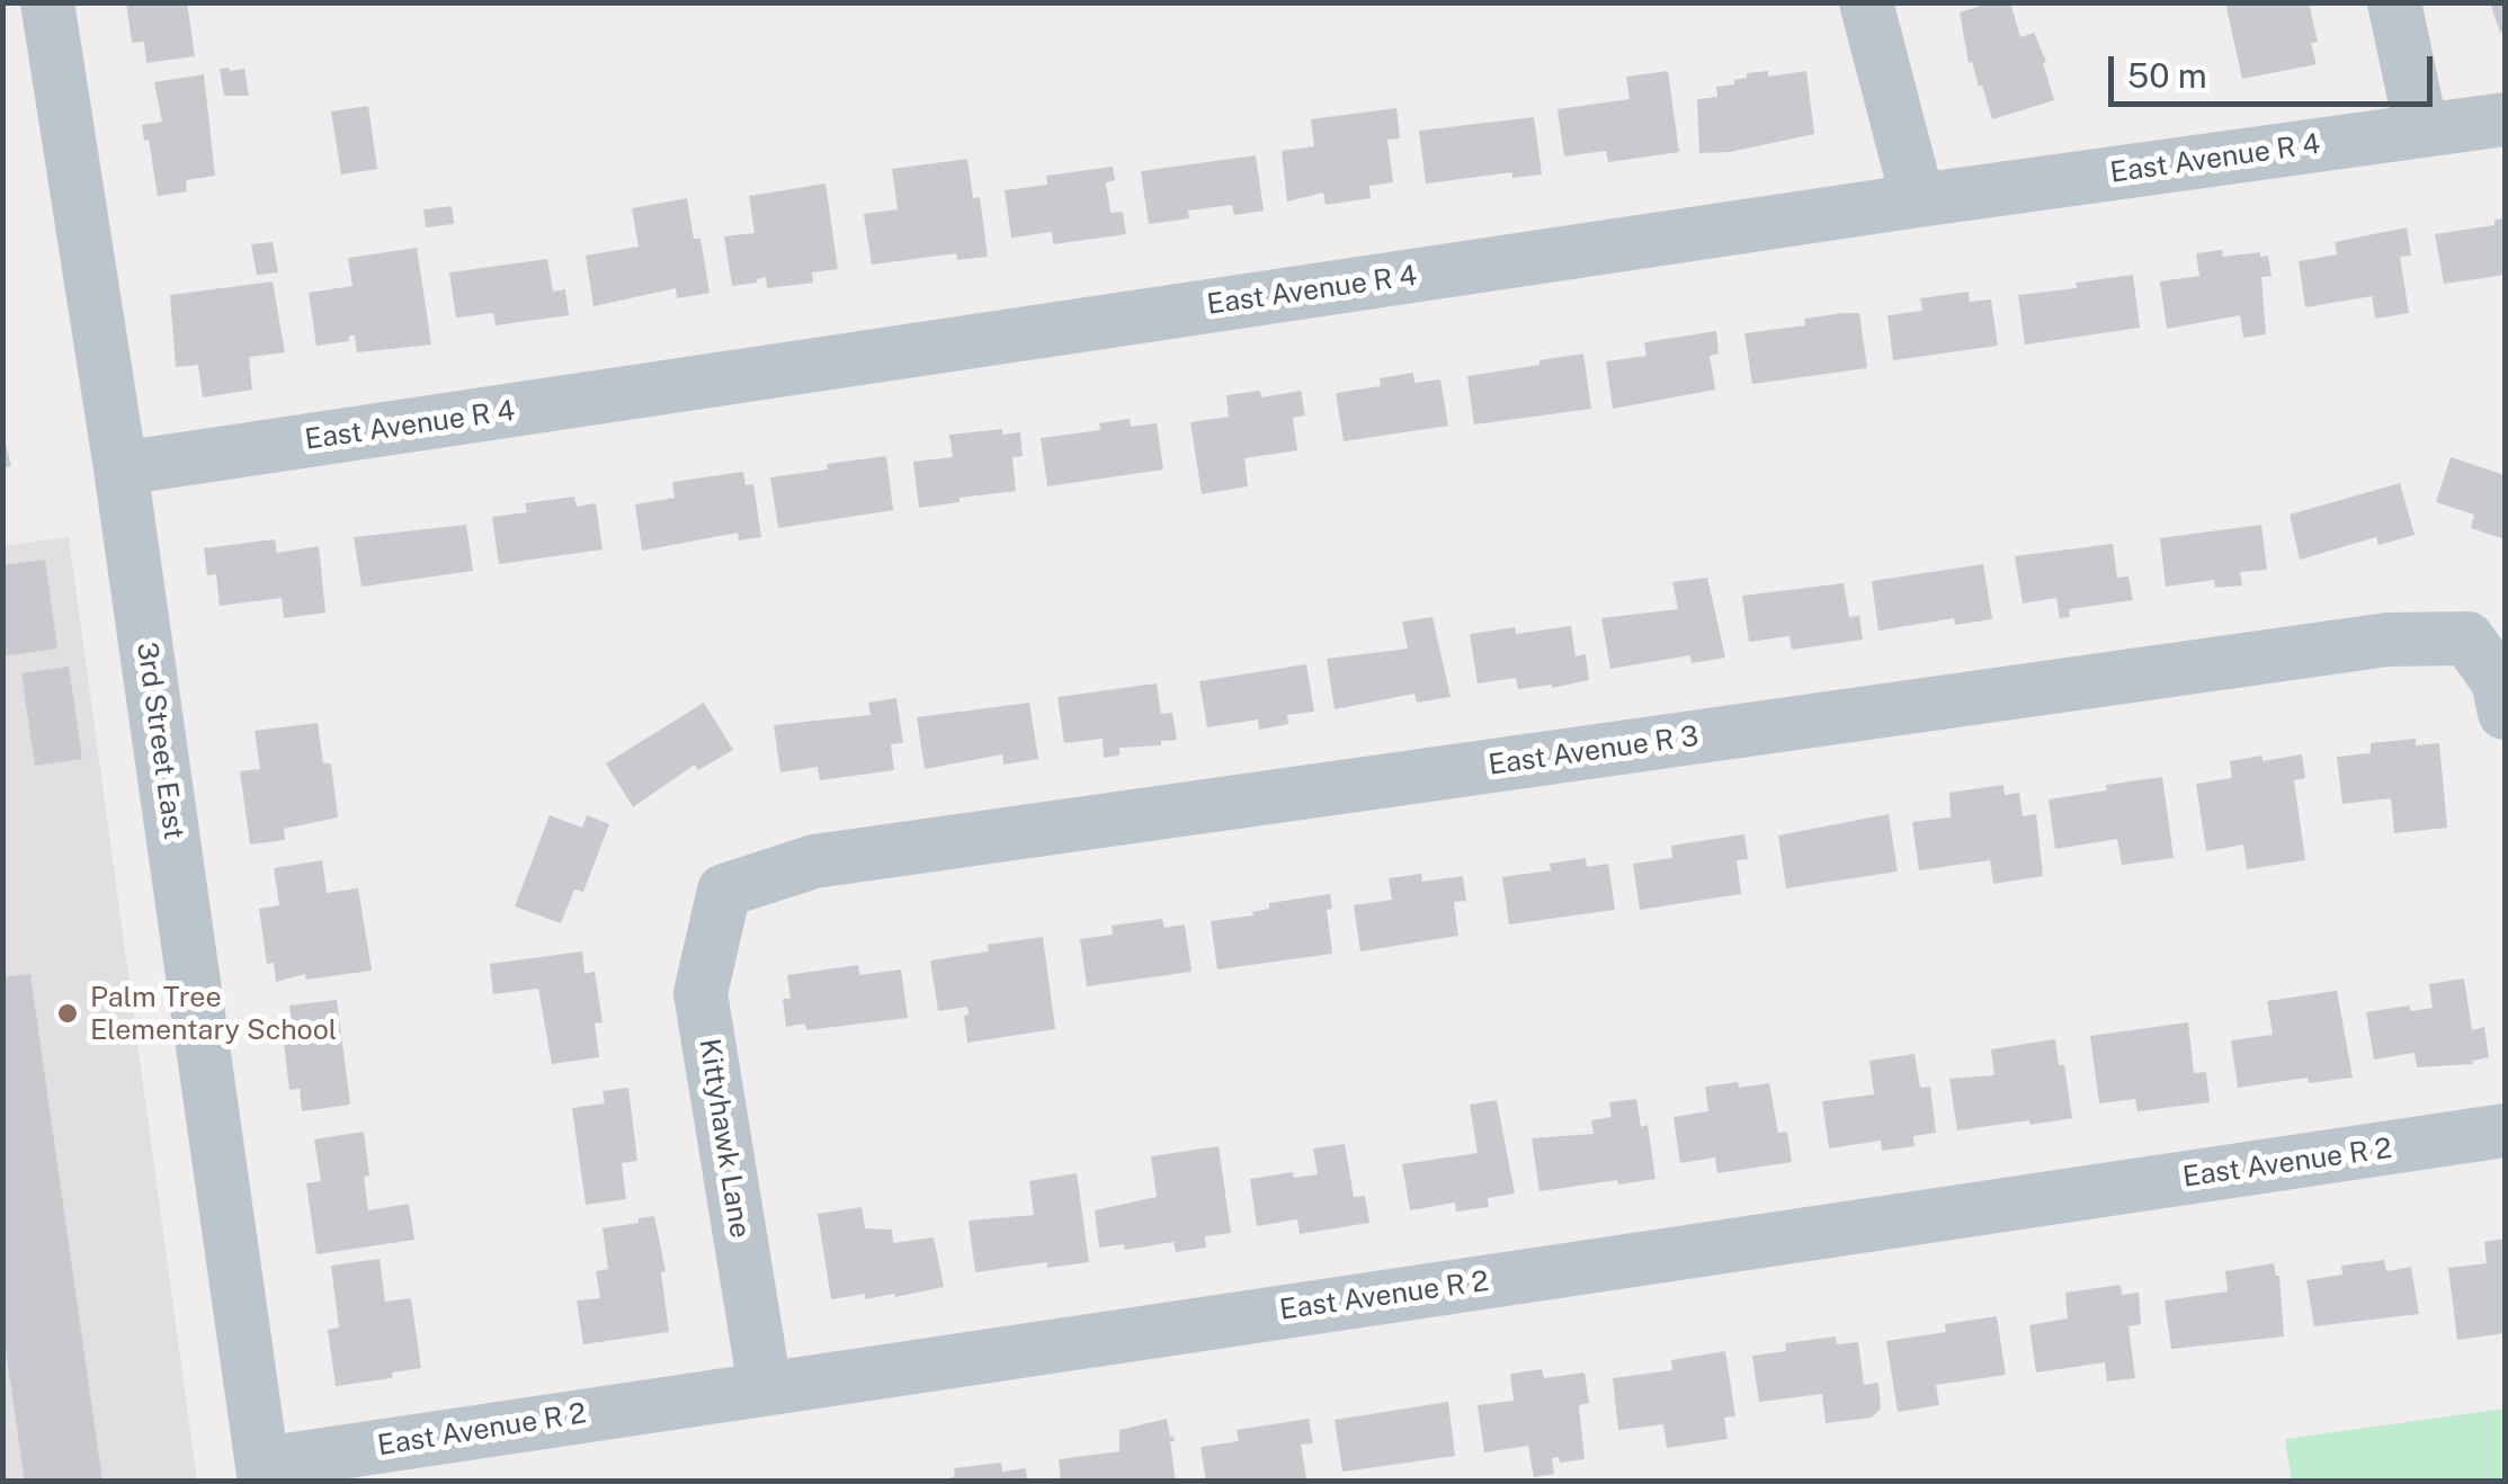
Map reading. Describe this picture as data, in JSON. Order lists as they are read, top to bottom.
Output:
{
  "streets": {
    "street": [
      "East Avenue R 4",
      "3rd Street East",
      "East Avenue R 3",
      "Kittyhawk Lane",
      "East Avenue R 2"
    ]
  },
  "crossings": [
    ["East Avenue R 4", "3rd Street East"],
    ["3rd Street East", "East Avenue R 2"],
    ["East Avenue R 3", "Kittyhawk Lane"],
    ["Kittyhawk Lane", "East Avenue R 2"]
  ],
  "places": ["Palm Tree Elementary School"],
  "scale_bar": "50 m"
}
